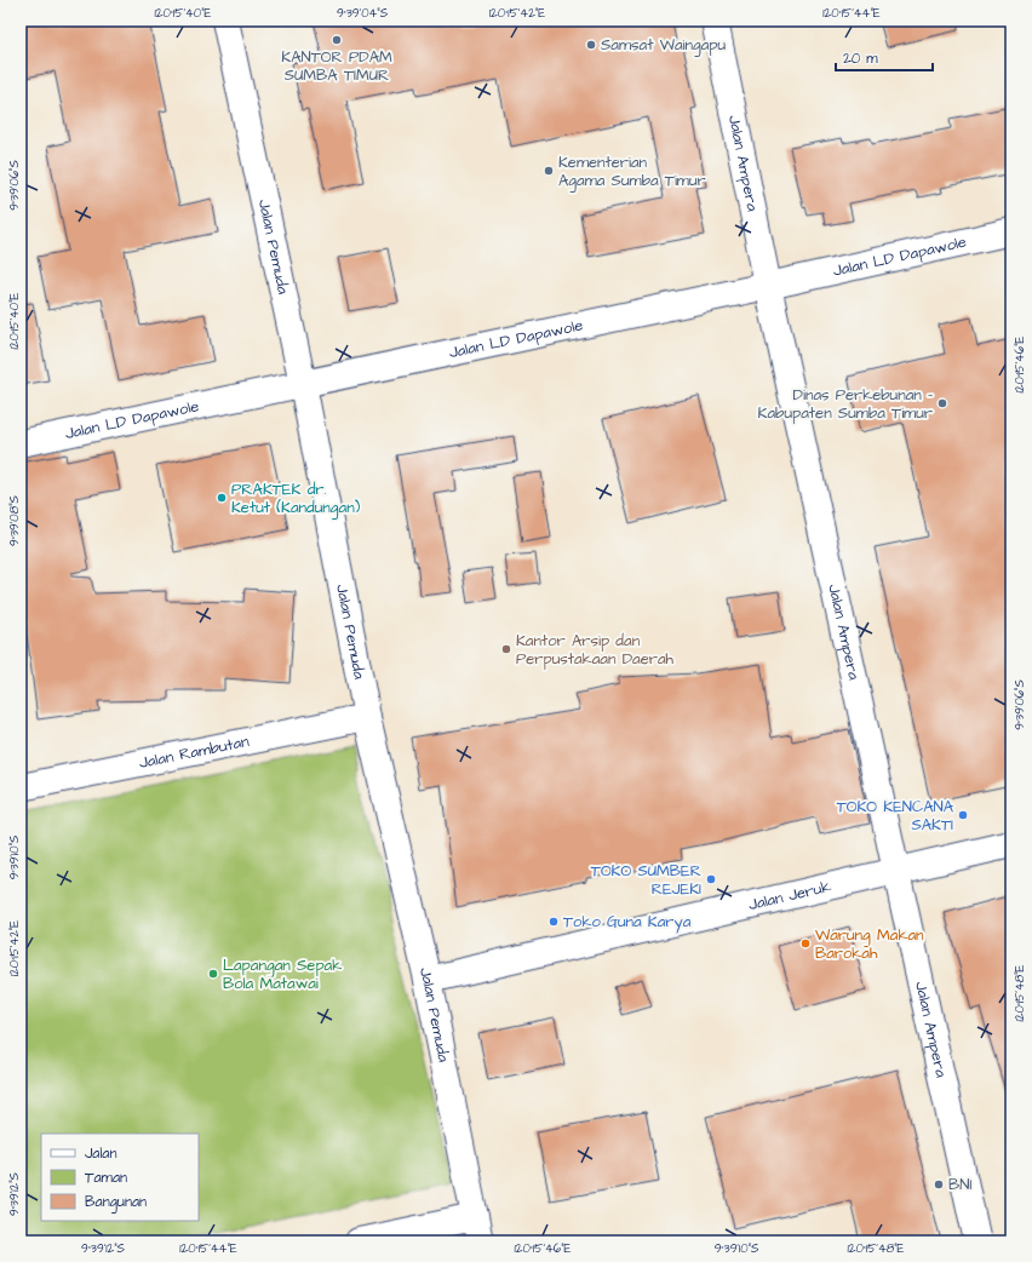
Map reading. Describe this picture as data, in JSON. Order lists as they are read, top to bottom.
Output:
{
  "streets": {
    "street": [
      "Jalan Ampera",
      "Jalan Pemuda",
      "Jalan LD Dapawole",
      "Jalan Rambutan",
      "Jalan Jeruk"
    ]
  },
  "crossings": [
    ["Jalan Ampera", "Jalan LD Dapawole"],
    ["Jalan Ampera", "Jalan Jeruk"],
    ["Jalan Pemuda", "Jalan LD Dapawole"],
    ["Jalan Pemuda", "Jalan Rambutan"],
    ["Jalan Pemuda", "Jalan Jeruk"]
  ],
  "places": [
    "KANTOR PDAM SUMBA TIMUR",
    "Samsat Waingapu",
    "Kementerian Agama Sumba Timur",
    "Dinas Perkebunan - Kabupaten Sumba Timur",
    "PRAKTEK dr. Ketut (Kandungan)",
    "Kantor Arsip dan Perpustakaan Daerah",
    "TOKO KENCANA SAKTI",
    "TOKO SUMBER REJEKI",
    "Toko Guna Karya",
    "Warung Makan Barokah",
    "Lapangan Sepak Bola Matawai",
    "BNI"
  ],
  "legend": ["Jalan", "Taman", "Bangunan"],
  "scale_bar": "20 m",
  "coordinates": [
    "120°15'40\"E",
    "9°39'04\"S",
    "120°15'42\"E",
    "120°15'44\"E",
    "9°39'06\"S",
    "120°15'46\"E",
    "9°39'08\"S",
    "9°39'10\"S",
    "120°15'48\"E",
    "9°39'12\"S"
  ]
}
